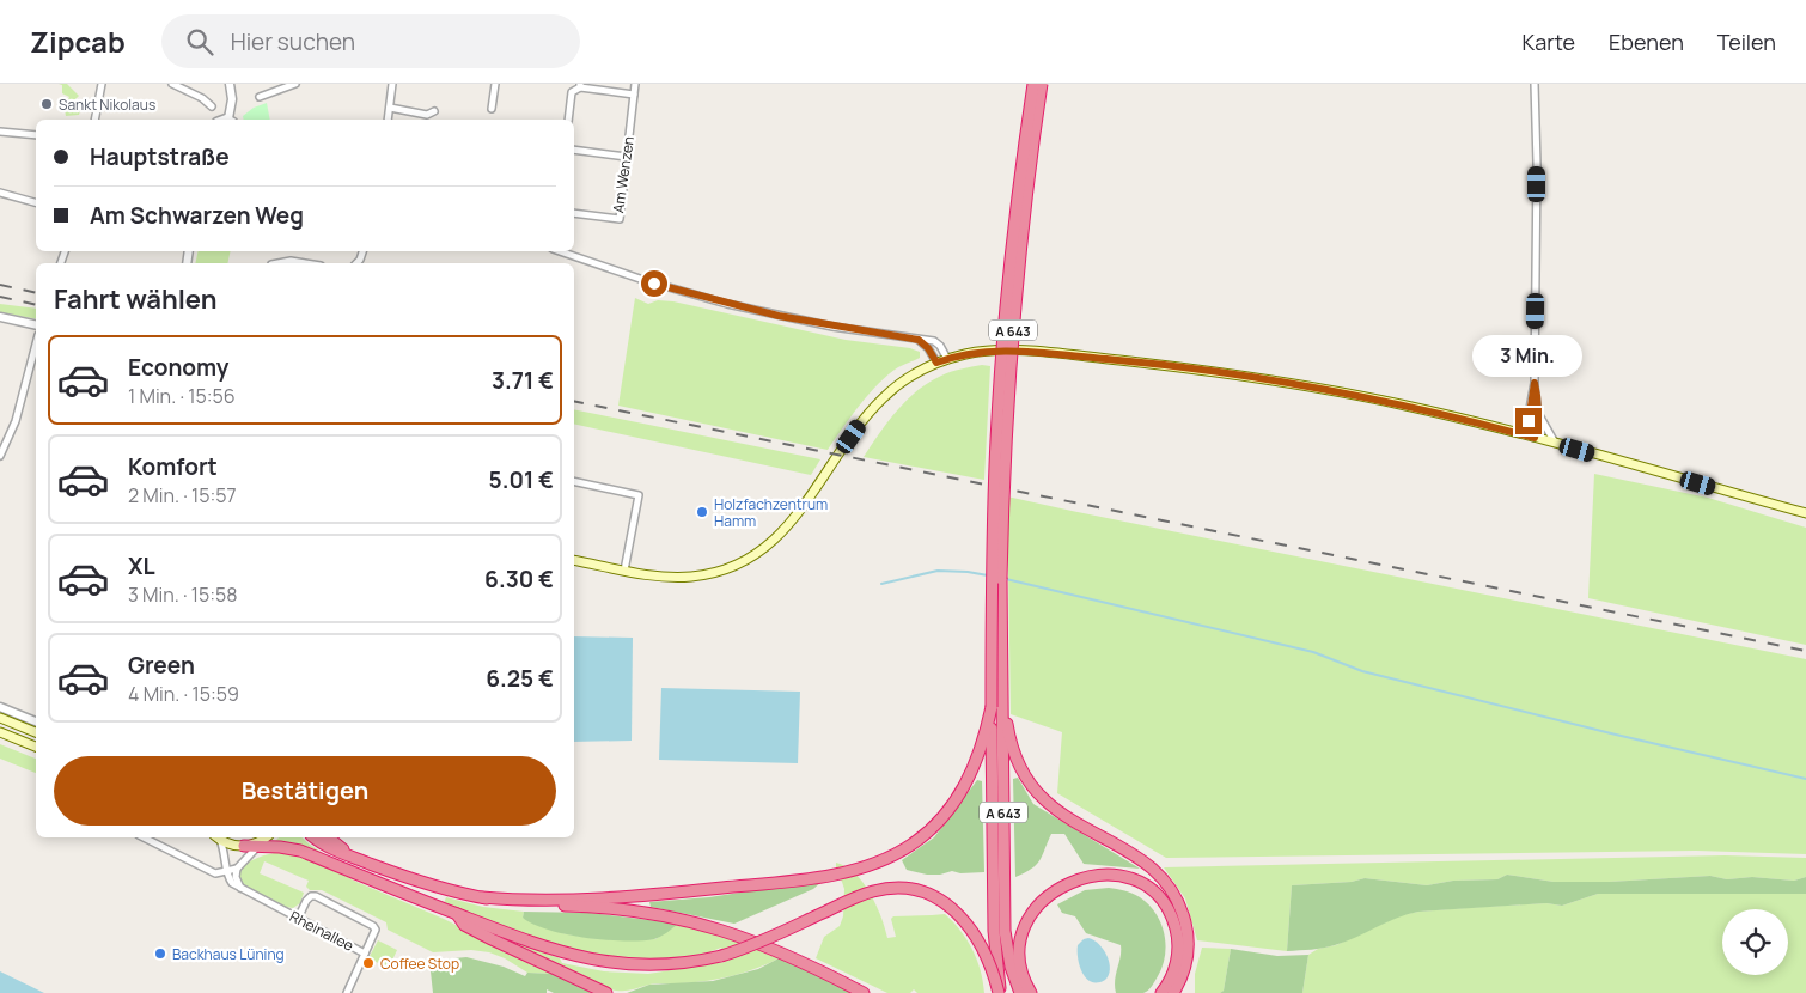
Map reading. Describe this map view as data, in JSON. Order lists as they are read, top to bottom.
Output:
{
  "streets": {
    "highway": ["A 643"],
    "street": ["Am Wenzen", "Rheinallee"]
  },
  "places": [
    "Sankt Nikolaus",
    "Holzfachzentrum Hamm",
    "Backhaus Lüning",
    "Coffee Stop"
  ],
  "page": {
    "header": "Zipcab",
    "search": "Hier suchen",
    "nav": ["Karte", "Ebenen", "Teilen"],
    "banner": ["Hauptstraße", "Am Schwarzen Weg"],
    "heading": "Fahrt wählen",
    "bubble": "3 Min.",
    "list": [
      {
        "name": "Economy",
        "note": "1 Min. · 15:56",
        "value": "3.71 €"
      },
      {
        "name": "Komfort",
        "note": "2 Min. · 15:57",
        "value": "5.01 €"
      },
      {
        "name": "XL",
        "note": "3 Min. · 15:58",
        "value": "6.30 €"
      },
      {
        "name": "Green",
        "note": "4 Min. · 15:59",
        "value": "6.25 €"
      }
    ],
    "buttons": "Bestätigen"
  }
}
